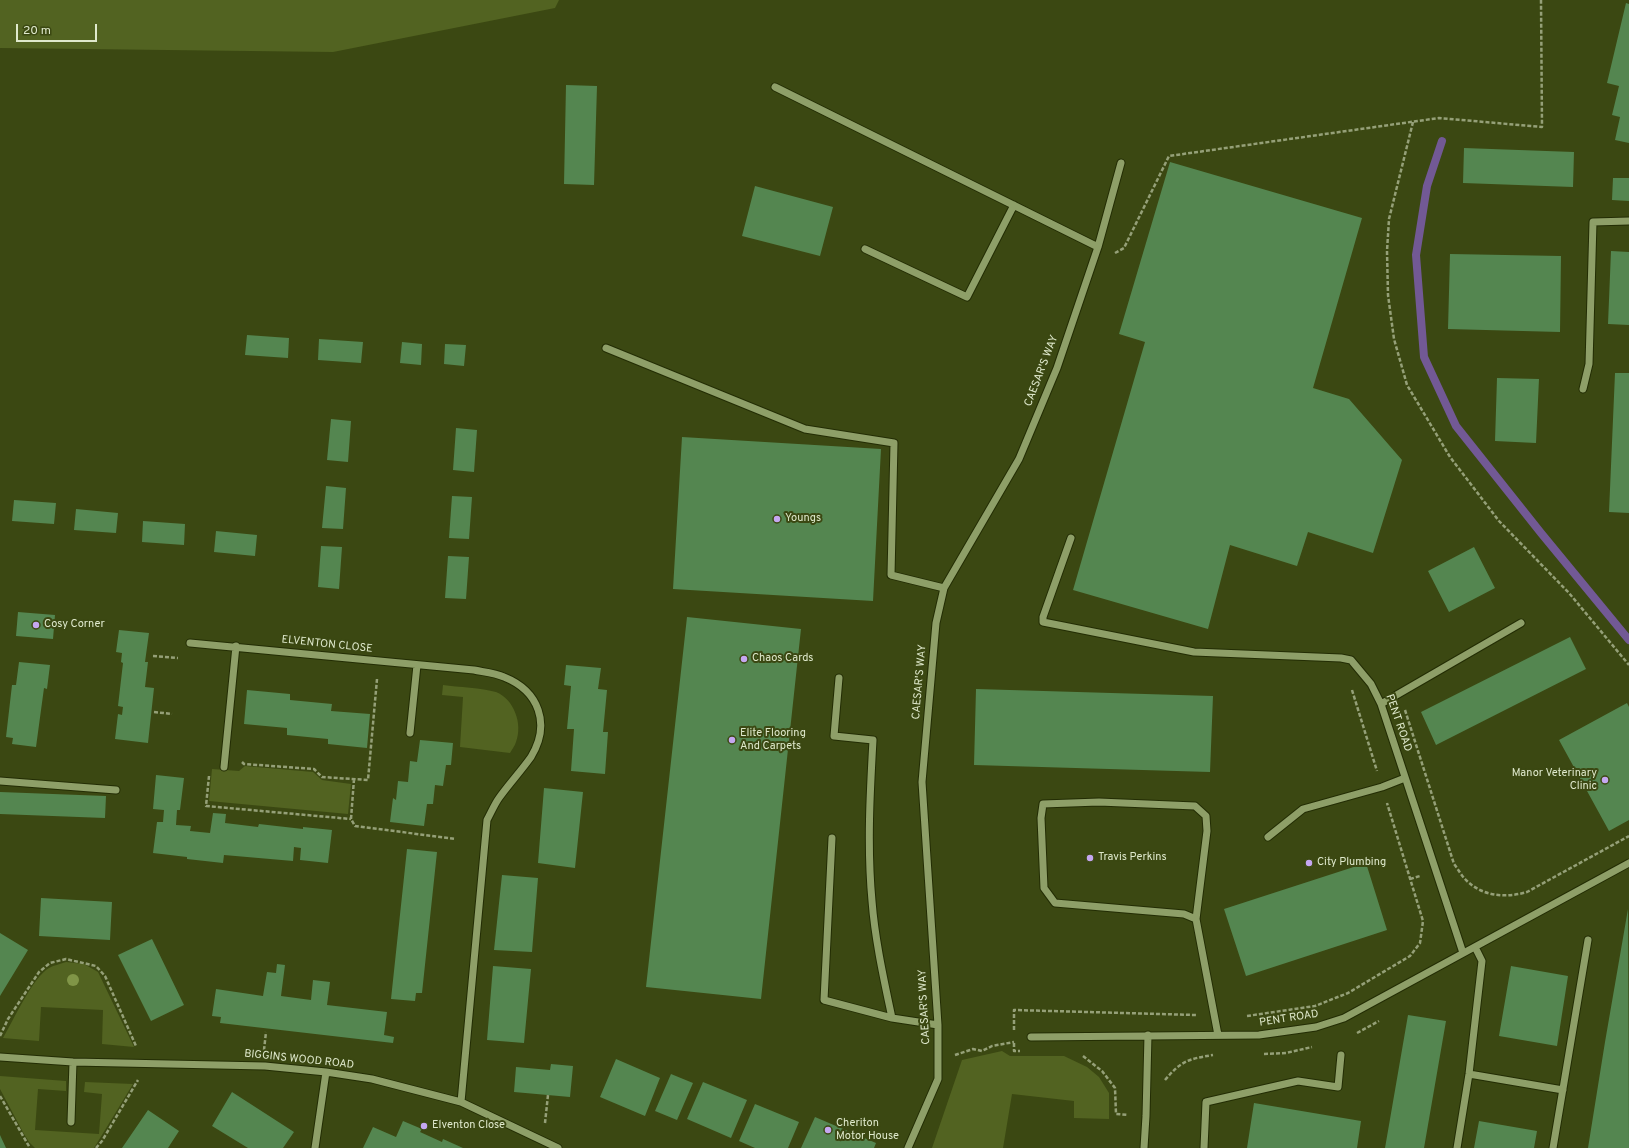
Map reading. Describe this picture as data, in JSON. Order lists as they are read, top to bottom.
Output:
{
  "streets": {
    "street": [
      "CAESAR'S WAY",
      "ELVENTON CLOSE",
      "PENT ROAD",
      "BIGGINS WOOD ROAD"
    ]
  },
  "crossings": [
    ["ELVENTON CLOSE", "BIGGINS WOOD ROAD"]
  ],
  "places": [
    "Youngs",
    "Cosy Corner",
    "Chaos Cards",
    "Elite Flooring And Carpets",
    "Manor Veterinary Clinic",
    "Travis Perkins",
    "City Plumbing",
    "Elventon Close",
    "Cheriton Motor House"
  ],
  "scale_bar": "20 m"
}
